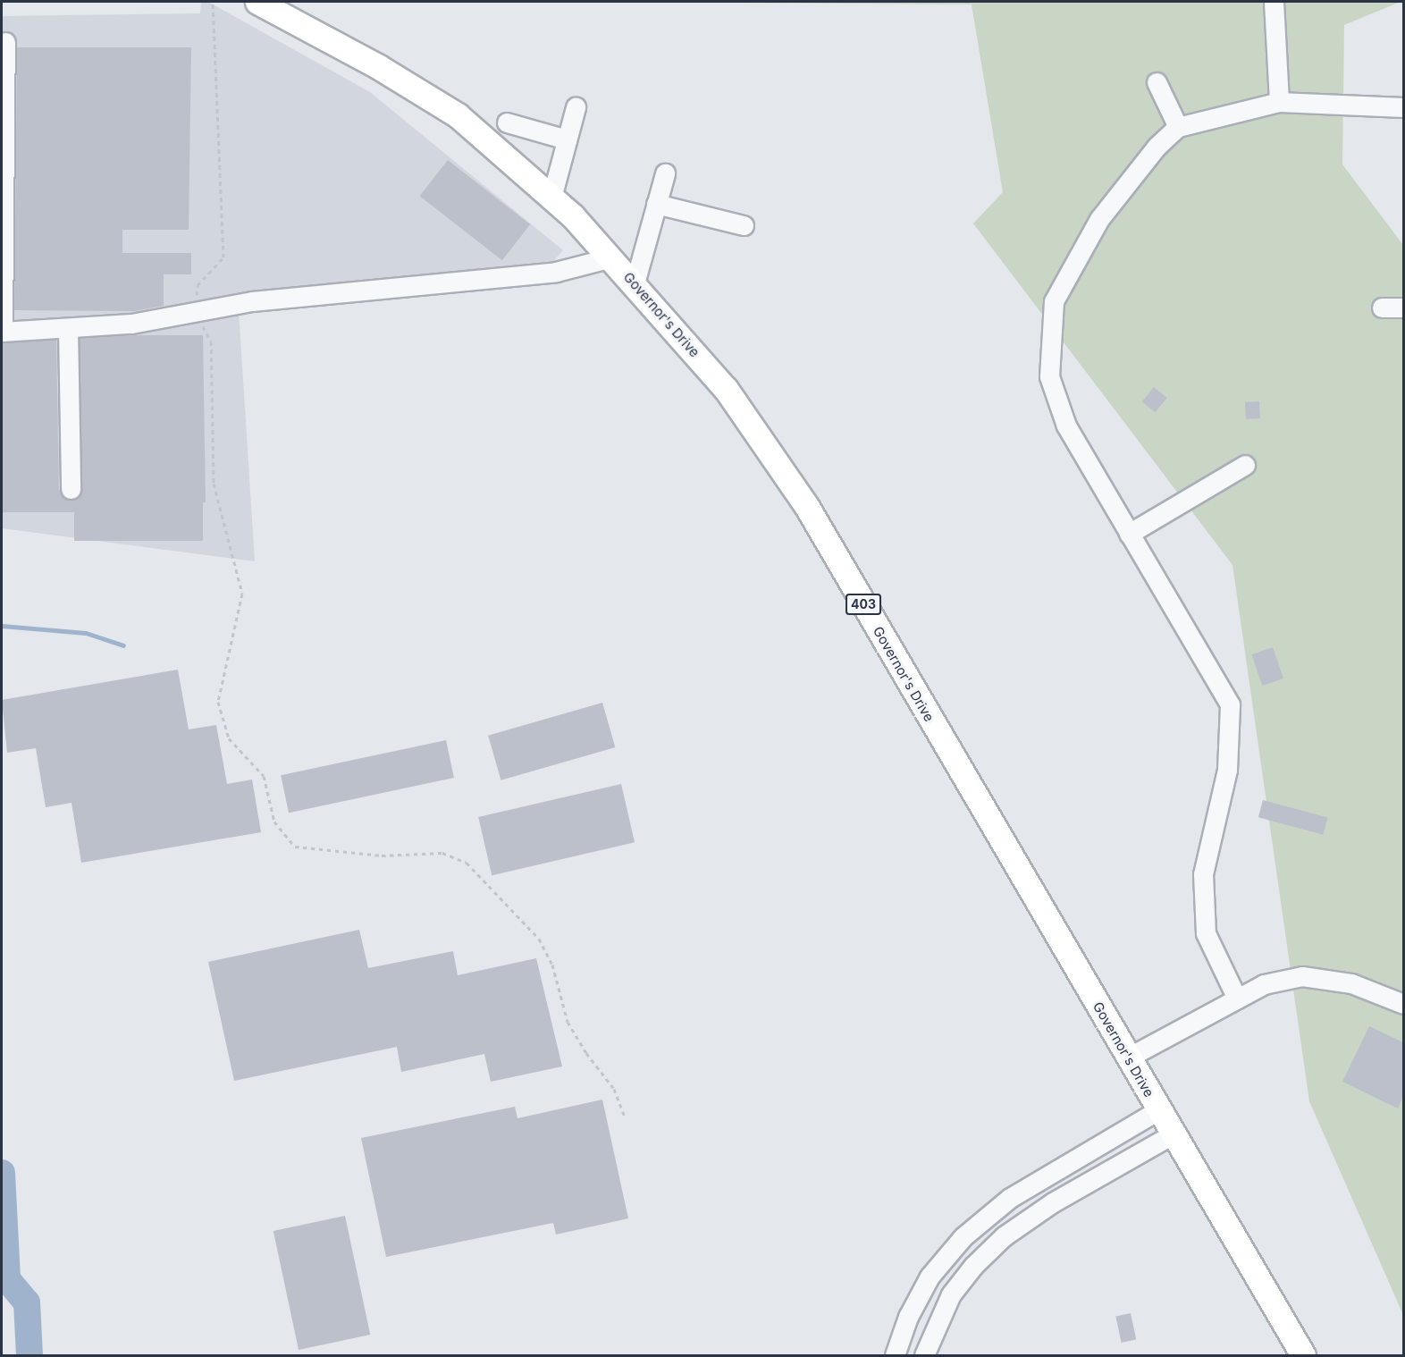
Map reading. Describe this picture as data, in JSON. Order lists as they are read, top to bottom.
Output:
{
  "streets": {
    "main road": ["Governor's Drive", "403"]
  }
}
